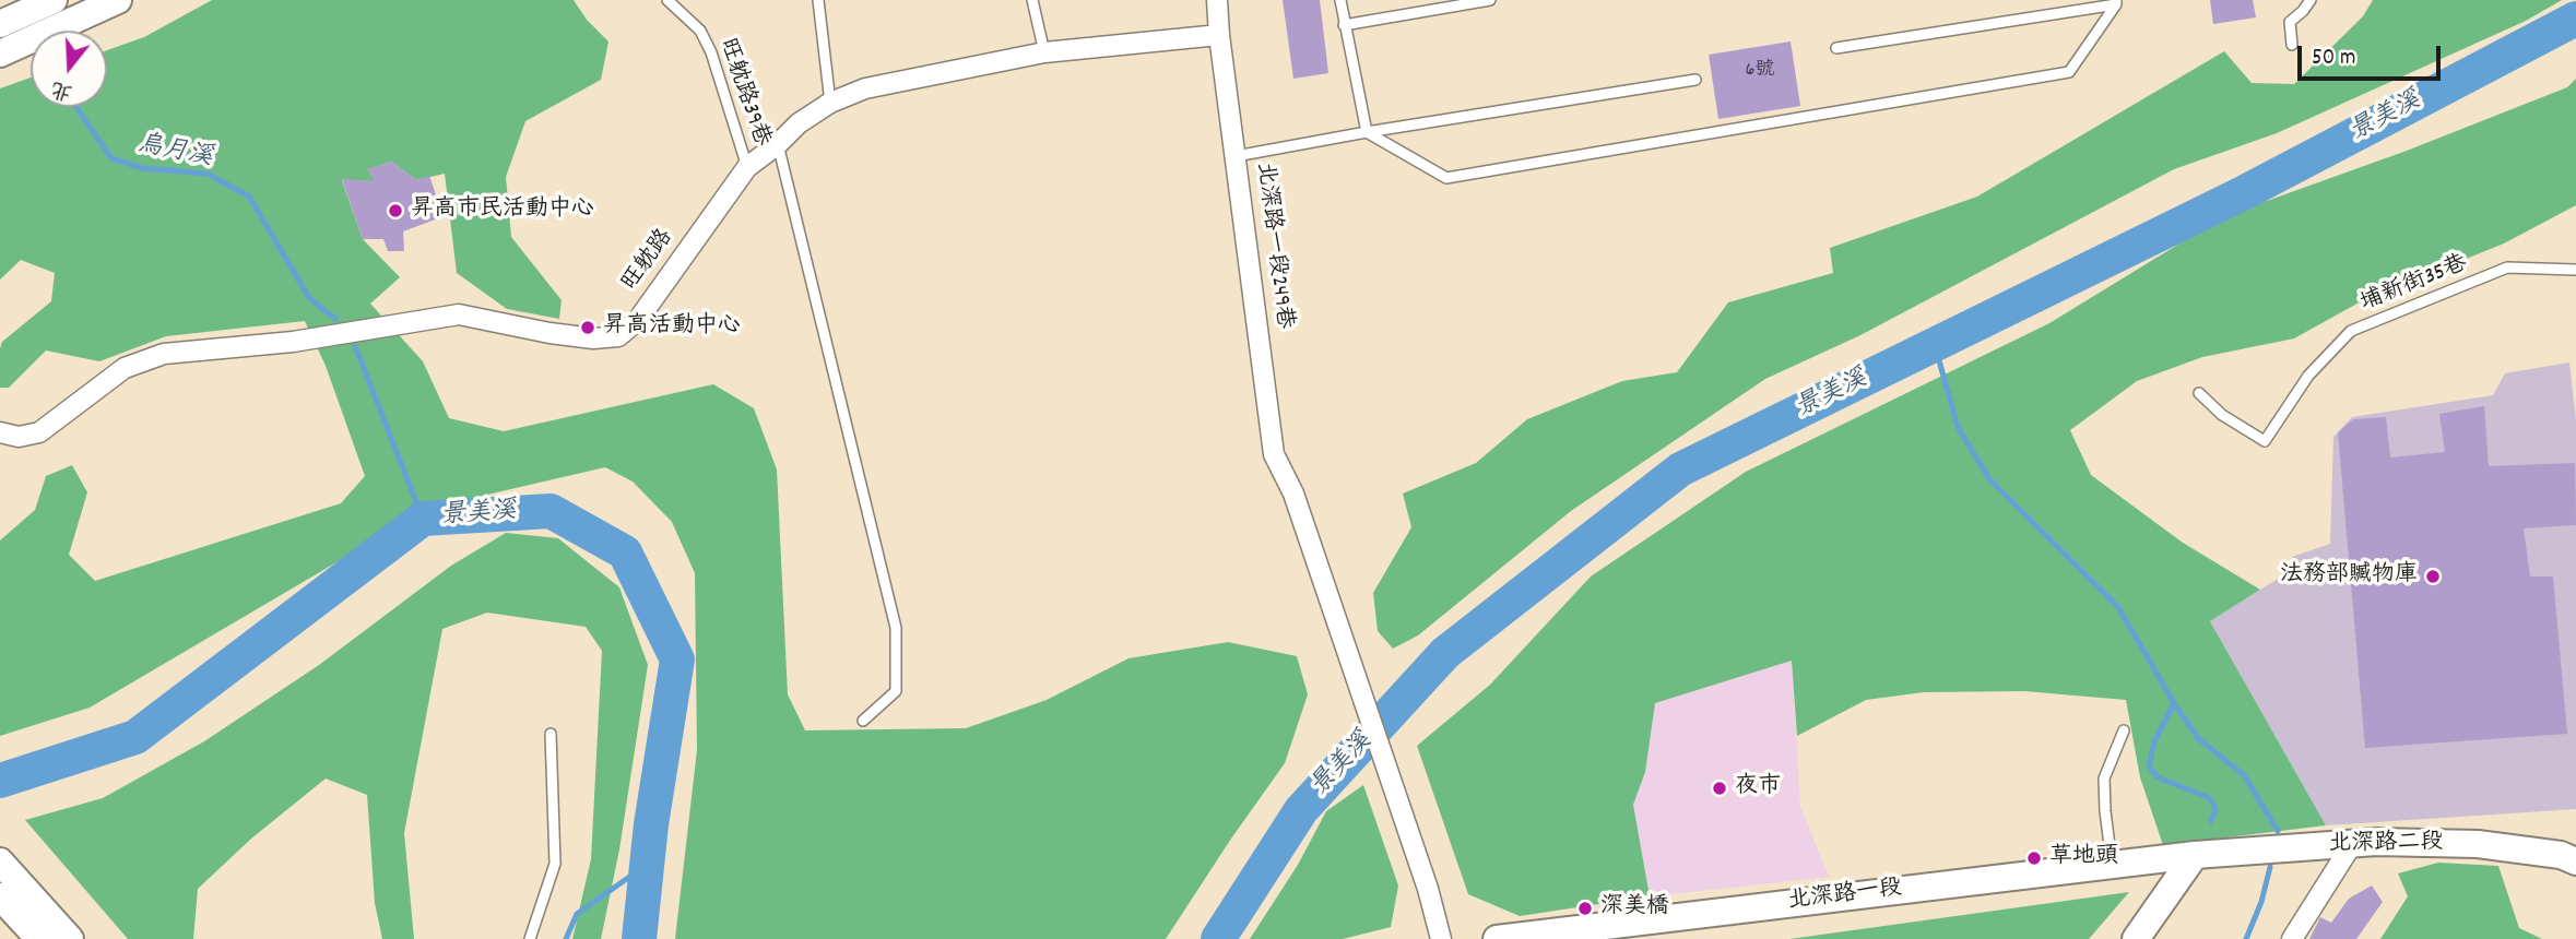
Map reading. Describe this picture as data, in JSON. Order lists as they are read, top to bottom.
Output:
{
  "streets": {
    "main road": ["北深路二段", "北深路一段"],
    "street": ["北深路一段249巷", "旺躭路"],
    "lane": ["旺躭路39巷", "埔新街35巷"]
  },
  "crossings": [
    ["旺躭路39巷", "旺躭路"],
    ["北深路一段249巷", "旺躭路"],
    ["北深路二段", "北深路一段"]
  ],
  "water": ["景美溪", "烏月溪"],
  "places": [
    "昇高市民活動中心",
    "昇高活動中心",
    "法務部贓物庫",
    "夜市",
    "草地頭",
    "深美橋"
  ],
  "house_numbers": ["6號"],
  "scale_bar": "50 m",
  "north": "bottom"
}
